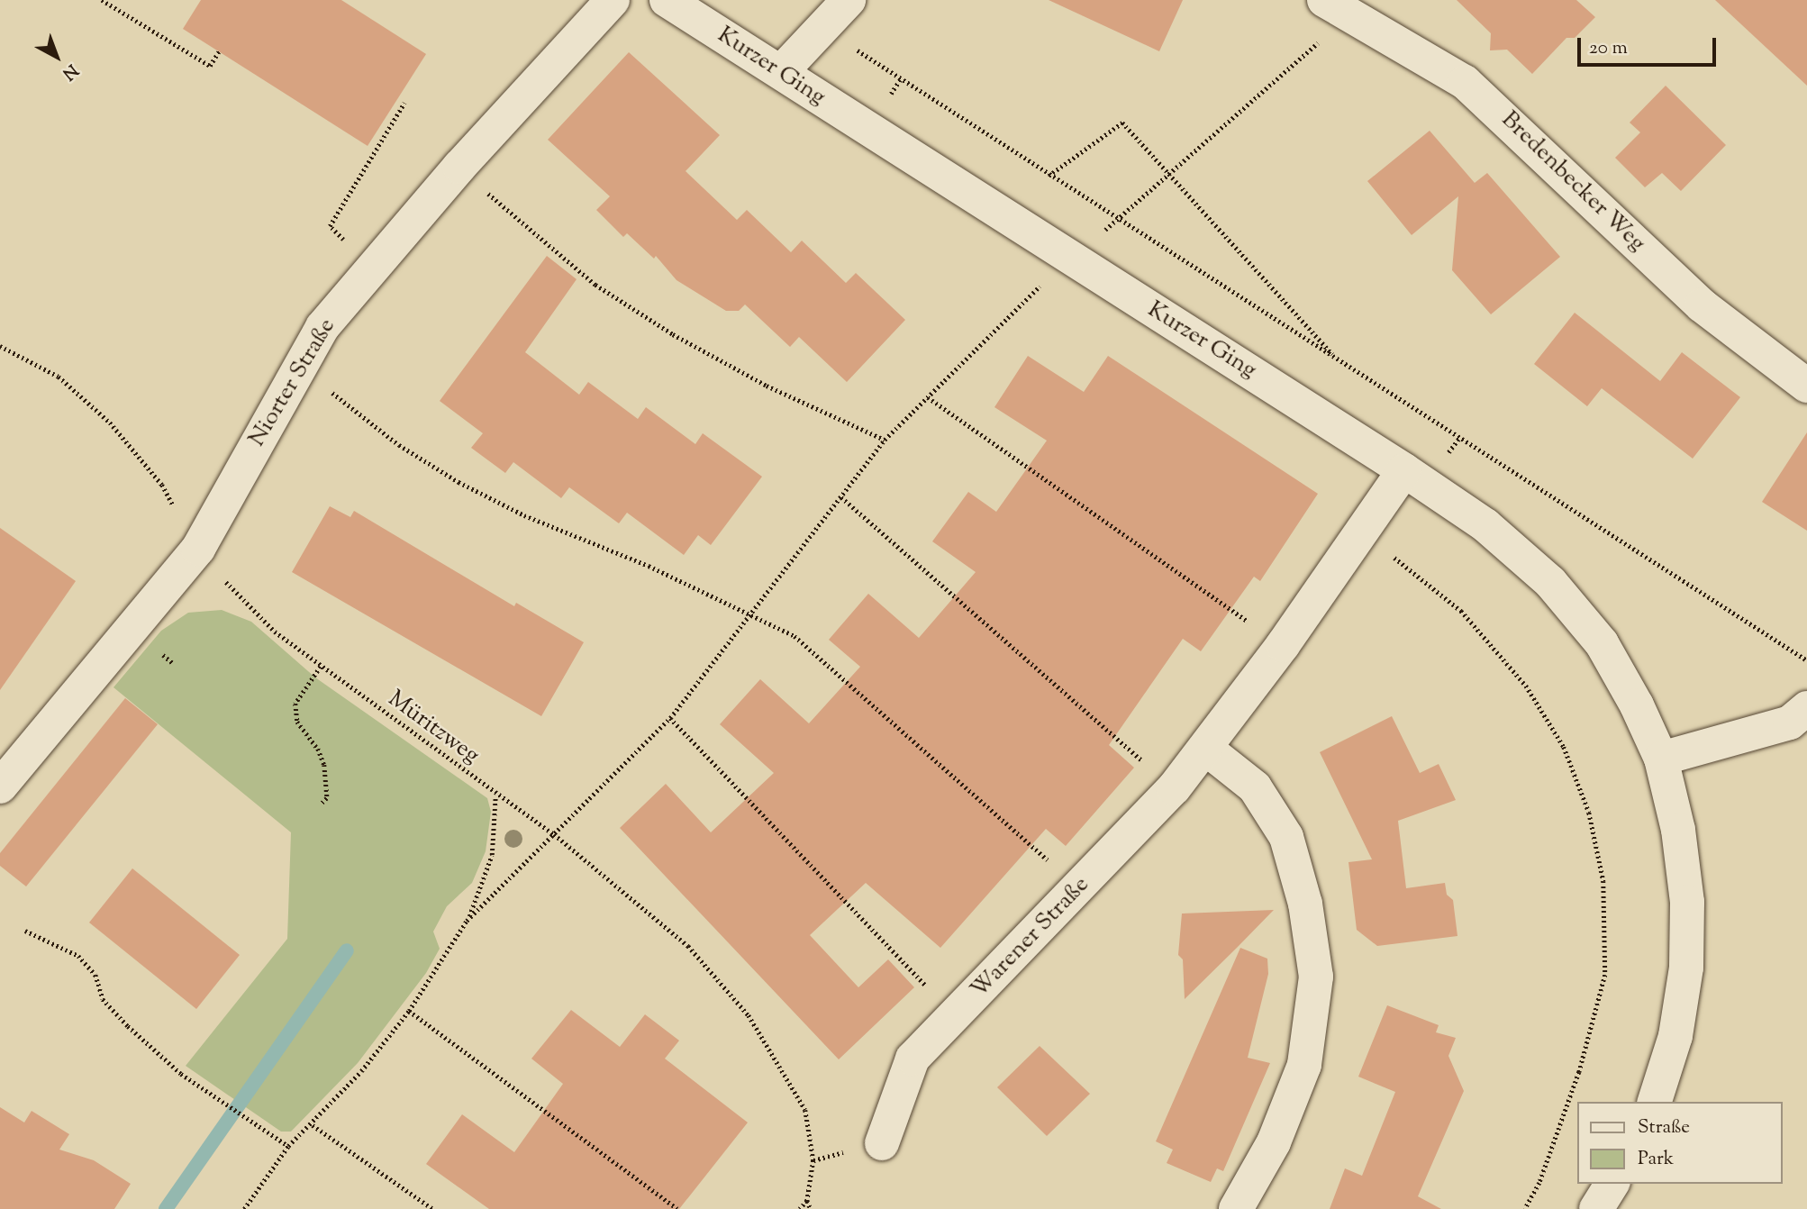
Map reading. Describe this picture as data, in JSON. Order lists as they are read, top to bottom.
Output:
{
  "streets": {
    "street": [
      "Kurzer Ging",
      "Bredenbecker Weg",
      "Niorter Straße",
      "Warener Straße"
    ],
    "path": ["Müritzweg"]
  },
  "crossings": [
    ["Kurzer Ging", "Warener Straße"],
    ["Niorter Straße", "Müritzweg"]
  ],
  "legend": ["Straße", "Park"],
  "scale_bar": "20 m",
  "north": "bottom right"
}
